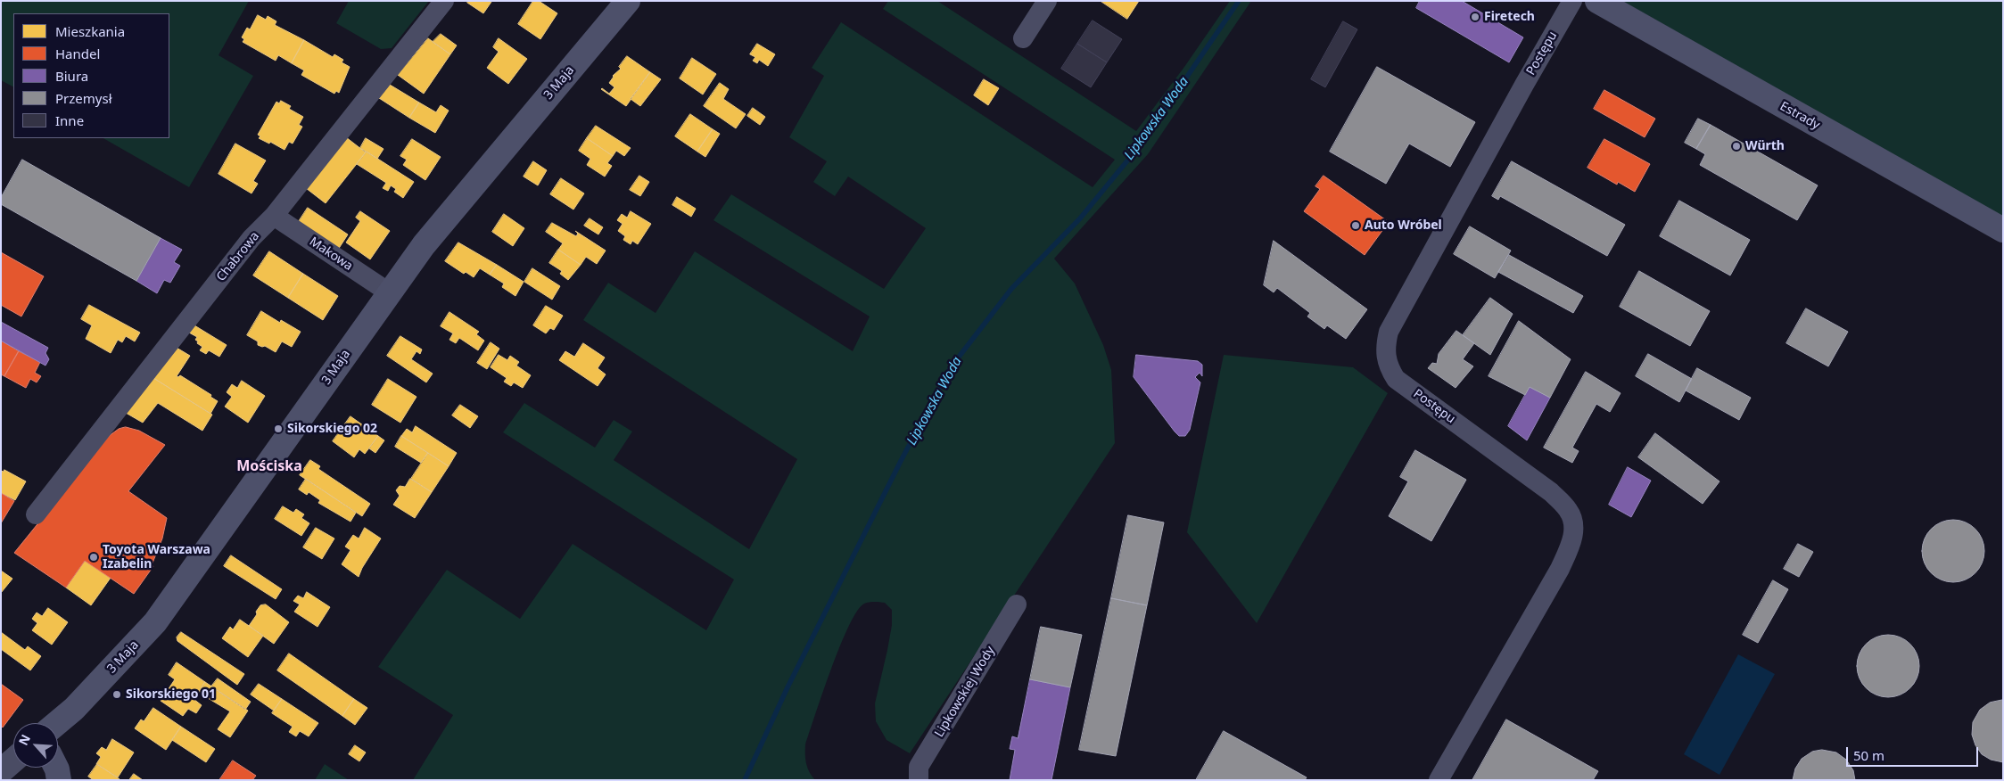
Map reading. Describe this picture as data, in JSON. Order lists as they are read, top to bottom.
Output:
{
  "streets": {
    "main road": ["3 Maja", "Estrady"],
    "street": [
      "Postępu",
      "Makowa",
      "Chabrowa",
      "Lipkowskiej Wody"
    ]
  },
  "crossings": [
    ["3 Maja", "Makowa"],
    ["Makowa", "Chabrowa"]
  ],
  "districts": ["Mościska"],
  "water": ["Lipkowska Woda"],
  "places": [
    "Firetech",
    "Würth",
    "Auto Wróbel",
    "Sikorskiego 02",
    "Toyota Warszawa Izabelin",
    "Sikorskiego 01"
  ],
  "legend": [
    "Mieszkania",
    "Handel",
    "Biura",
    "Przemysł",
    "Inne"
  ],
  "scale_bar": "50 m",
  "north": "top left"
}
